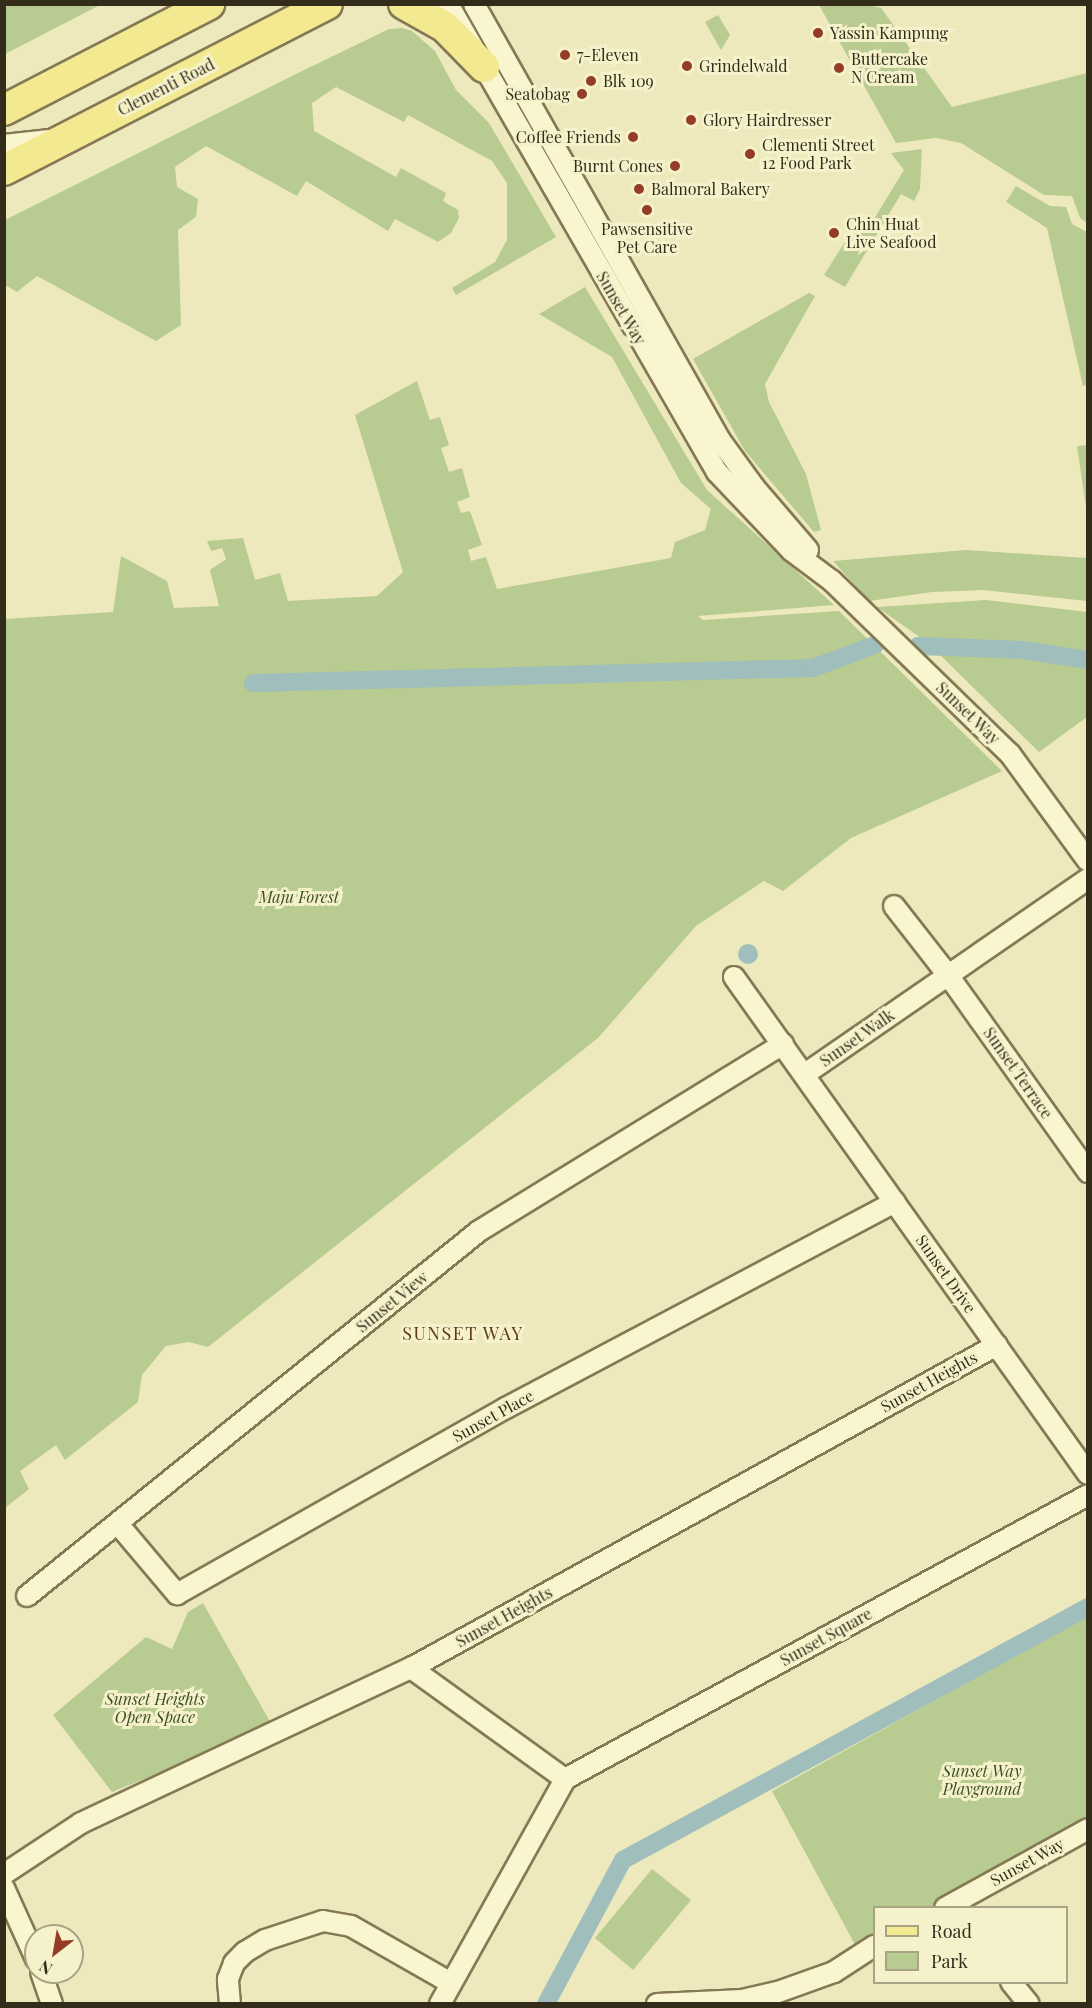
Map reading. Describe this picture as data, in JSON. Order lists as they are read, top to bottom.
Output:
{
  "streets": {
    "main road": ["Clementi Road"],
    "street": [
      "Sunset Way",
      "Sunset Walk",
      "Sunset Terrace",
      "Sunset Drive",
      "Sunset View",
      "Sunset Heights",
      "Sunset Place",
      "Sunset Square"
    ]
  },
  "crossings": [
    ["Sunset Walk", "Sunset Terrace"],
    ["Sunset Walk", "Sunset Drive"],
    ["Sunset Walk", "Sunset View"],
    ["Sunset Drive", "Sunset Heights"],
    ["Sunset Drive", "Sunset Place"],
    ["Sunset View", "Sunset Place"]
  ],
  "districts": ["SUNSET WAY"],
  "parks": ["Maju Forest", "Sunset Heights Open Space", "Sunset Way Playground"],
  "places": [
    "Yassin Kampung",
    "7-Eleven",
    "Grindelwald",
    "Buttercake N Cream",
    "Blk 109",
    "Seatobag",
    "Glory Hairdresser",
    "Coffee Friends",
    "Clementi Street 12 Food Park",
    "Burnt Cones",
    "Balmoral Bakery",
    "Pawsensitive Pet Care",
    "Chin Huat Live Seafood"
  ],
  "legend": ["Road", "Park"],
  "north": "bottom left"
}
